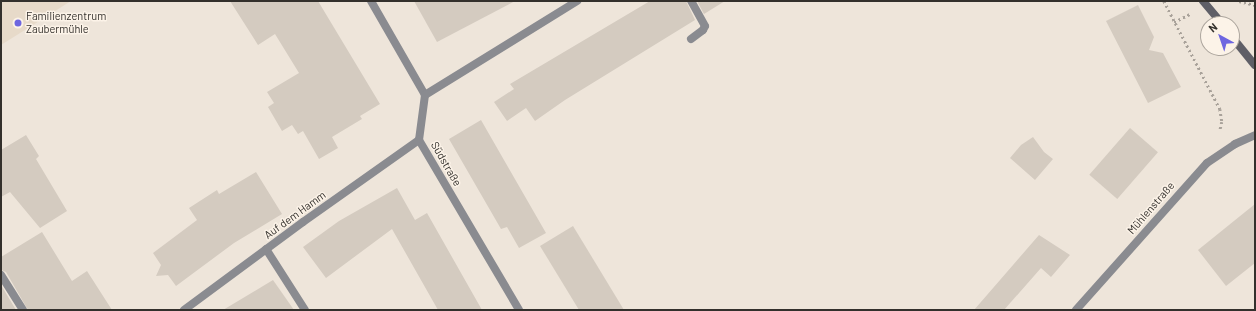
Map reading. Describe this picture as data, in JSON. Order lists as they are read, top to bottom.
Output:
{
  "streets": {
    "street": ["Südstraße", "Mühlenstraße", "Auf dem Hamm"]
  },
  "crossings": [
    ["Südstraße", "Auf dem Hamm"]
  ],
  "places": ["Familienzentrum Zaubermühle"],
  "north": "top left"
}
